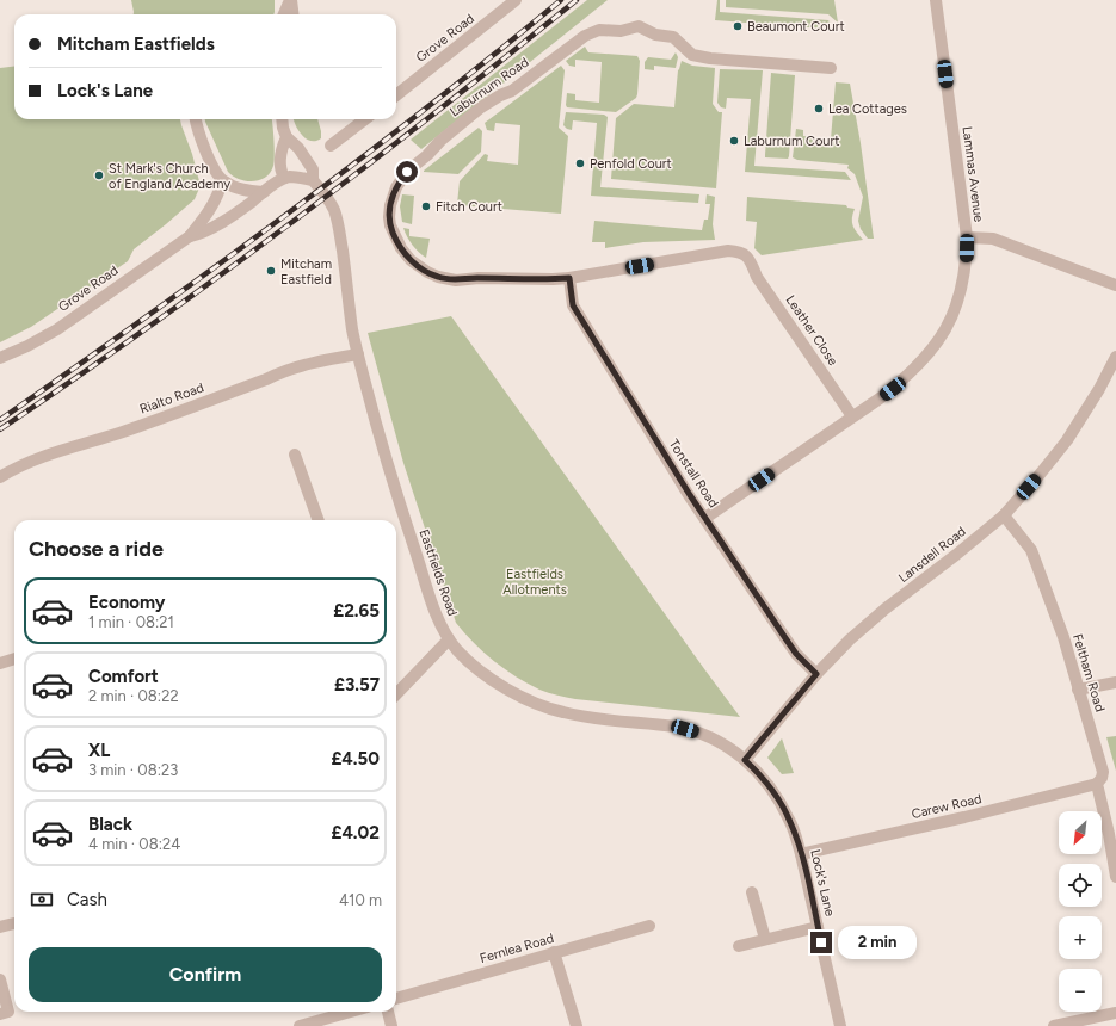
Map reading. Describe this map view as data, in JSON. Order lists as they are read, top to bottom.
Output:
{
  "streets": {
    "street": [
      "Grove Road",
      "Laburnum Road",
      "Lammas Avenue",
      "Leather Close",
      "Rialto Road",
      "Tonstall Road",
      "Lansdell Road",
      "Eastfields Road",
      "Feltham Road",
      "Carew Road",
      "Lock's Lane",
      "Fernlea Road"
    ]
  },
  "crossings": [
    ["Laburnum Road", "Leather Close"],
    ["Laburnum Road", "Tonstall Road"],
    ["Lammas Avenue", "Leather Close"],
    ["Lammas Avenue", "Tonstall Road"],
    ["Rialto Road", "Eastfields Road"],
    ["Tonstall Road", "Lansdell Road"],
    ["Lansdell Road", "Eastfields Road"],
    ["Lansdell Road", "Feltham Road"],
    ["Lansdell Road", "Lock's Lane"],
    ["Eastfields Road", "Lock's Lane"],
    ["Feltham Road", "Carew Road"],
    ["Carew Road", "Lock's Lane"]
  ],
  "parks": ["Eastfields Allotments"],
  "places": [
    "Beaumont Court",
    "Lea Cottages",
    "Laburnum Court",
    "Penfold Court",
    "St Mark's Church of England Academy",
    "Fitch Court",
    "Mitcham Eastfield"
  ],
  "north": "bottom left",
  "page": {
    "banner": ["Mitcham Eastfields", "Lock's Lane"],
    "heading": "Choose a ride",
    "list": [
      {
        "name": "Economy",
        "note": "1 min · 08:21",
        "value": "£2.65"
      },
      {
        "name": "Comfort",
        "note": "2 min · 08:22",
        "value": "£3.57"
      },
      {
        "name": "XL",
        "note": "3 min · 08:23",
        "value": "£4.50"
      },
      {
        "name": "Black",
        "note": "4 min · 08:24",
        "value": "£4.02"
      }
    ],
    "map_buttons": ["+", "−"],
    "pay": ["Cash", "410 m"],
    "bubble": "2 min",
    "buttons": "Confirm"
  }
}
